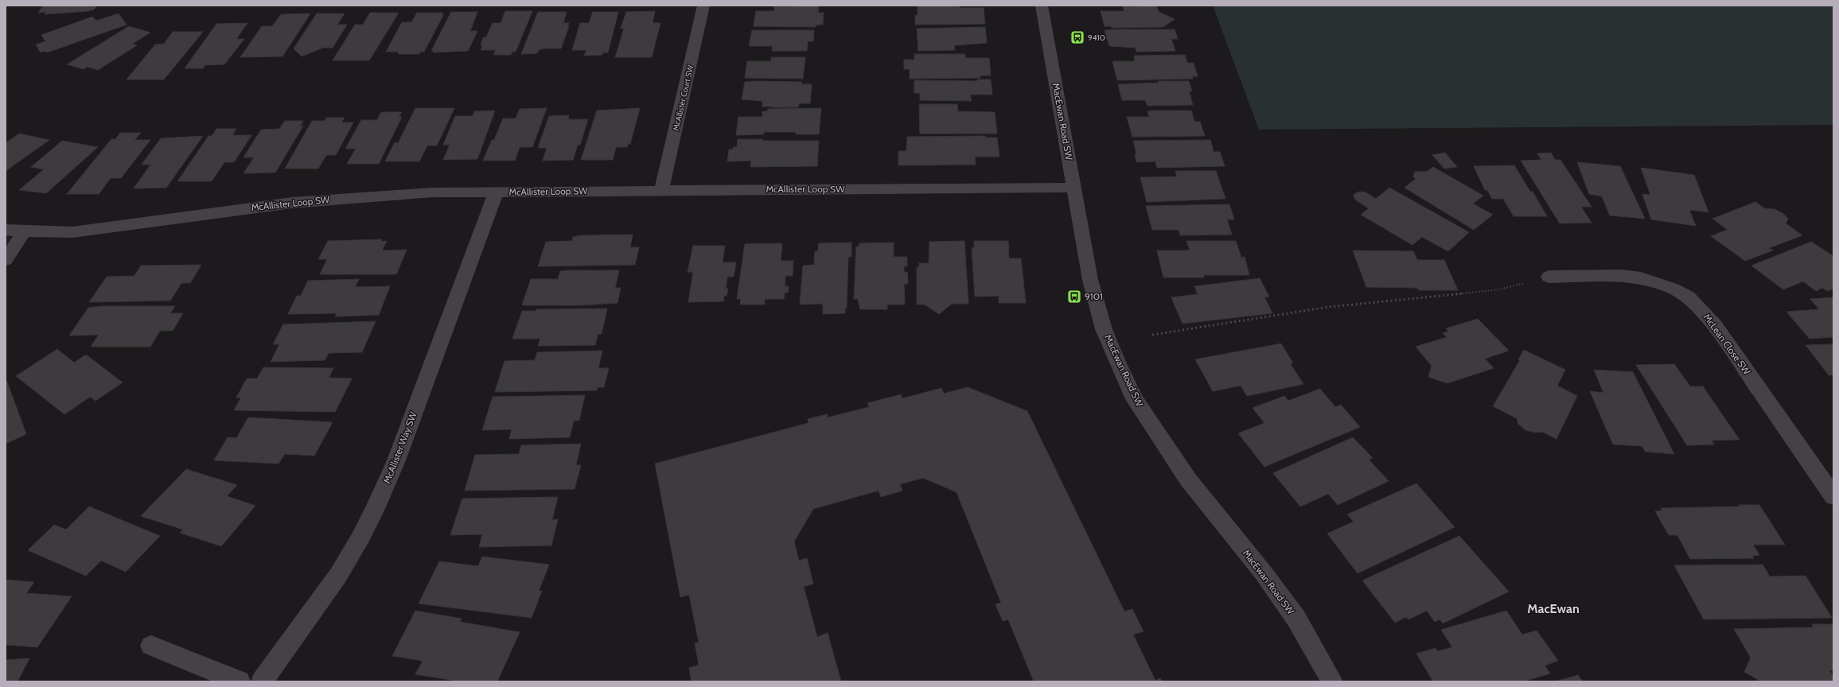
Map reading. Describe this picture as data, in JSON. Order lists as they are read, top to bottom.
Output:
{
  "streets": {
    "street": [
      "McAllister Court SW",
      "MacEwan Road SW",
      "McAllister Loop SW",
      "McLean Close SW",
      "McAllister Way SW"
    ]
  },
  "crossings": [
    ["McAllister Court SW", "McAllister Loop SW"],
    ["MacEwan Road SW", "McAllister Loop SW"],
    ["McAllister Loop SW", "McAllister Way SW"]
  ],
  "districts": ["MacEwan"],
  "places": {
    "bus stop": ["9410", "9101"]
  }
}
